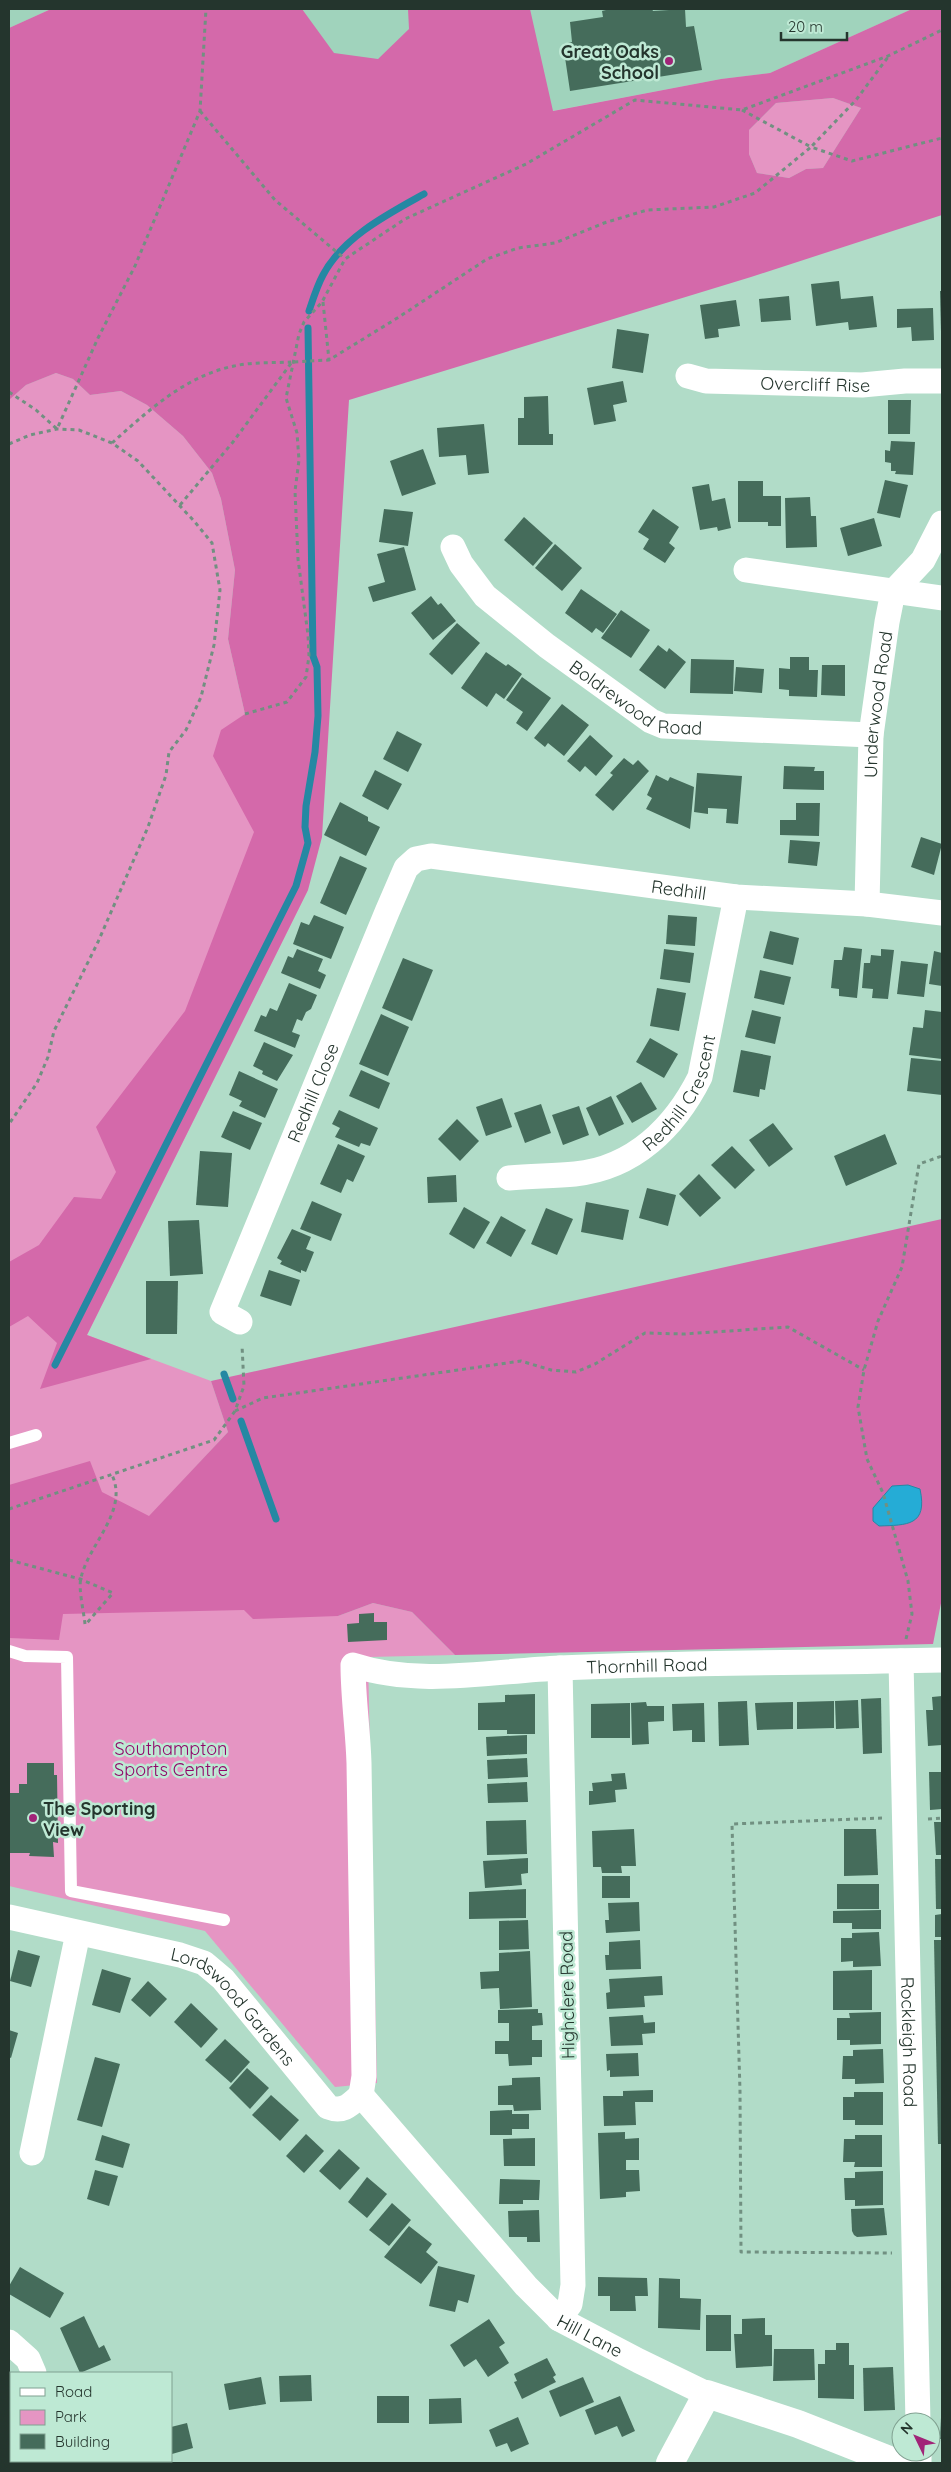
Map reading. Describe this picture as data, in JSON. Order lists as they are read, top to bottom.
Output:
{
  "streets": {
    "street": [
      "Overcliff Rise",
      "Boldrewood Road",
      "Underwood Road",
      "Redhill",
      "Redhill Crescent",
      "Redhill Close",
      "Thornhill Road",
      "Highclere Road",
      "Lordswood Gardens",
      "Rockleigh Road",
      "Hill Lane"
    ]
  },
  "crossings": [
    ["Boldrewood Road", "Underwood Road"],
    ["Underwood Road", "Redhill"],
    ["Redhill", "Redhill Crescent"],
    ["Redhill", "Redhill Close"],
    ["Thornhill Road", "Highclere Road"],
    ["Thornhill Road", "Lordswood Gardens"],
    ["Thornhill Road", "Rockleigh Road"],
    ["Thornhill Road", "Hill Lane"],
    ["Highclere Road", "Hill Lane"],
    ["Lordswood Gardens", "Hill Lane"]
  ],
  "parks": ["Southampton Sports Centre"],
  "places": ["Great Oaks School", "The Sporting View"],
  "legend": ["Road", "Park", "Building"],
  "scale_bar": "20 m",
  "north": "top left"
}
